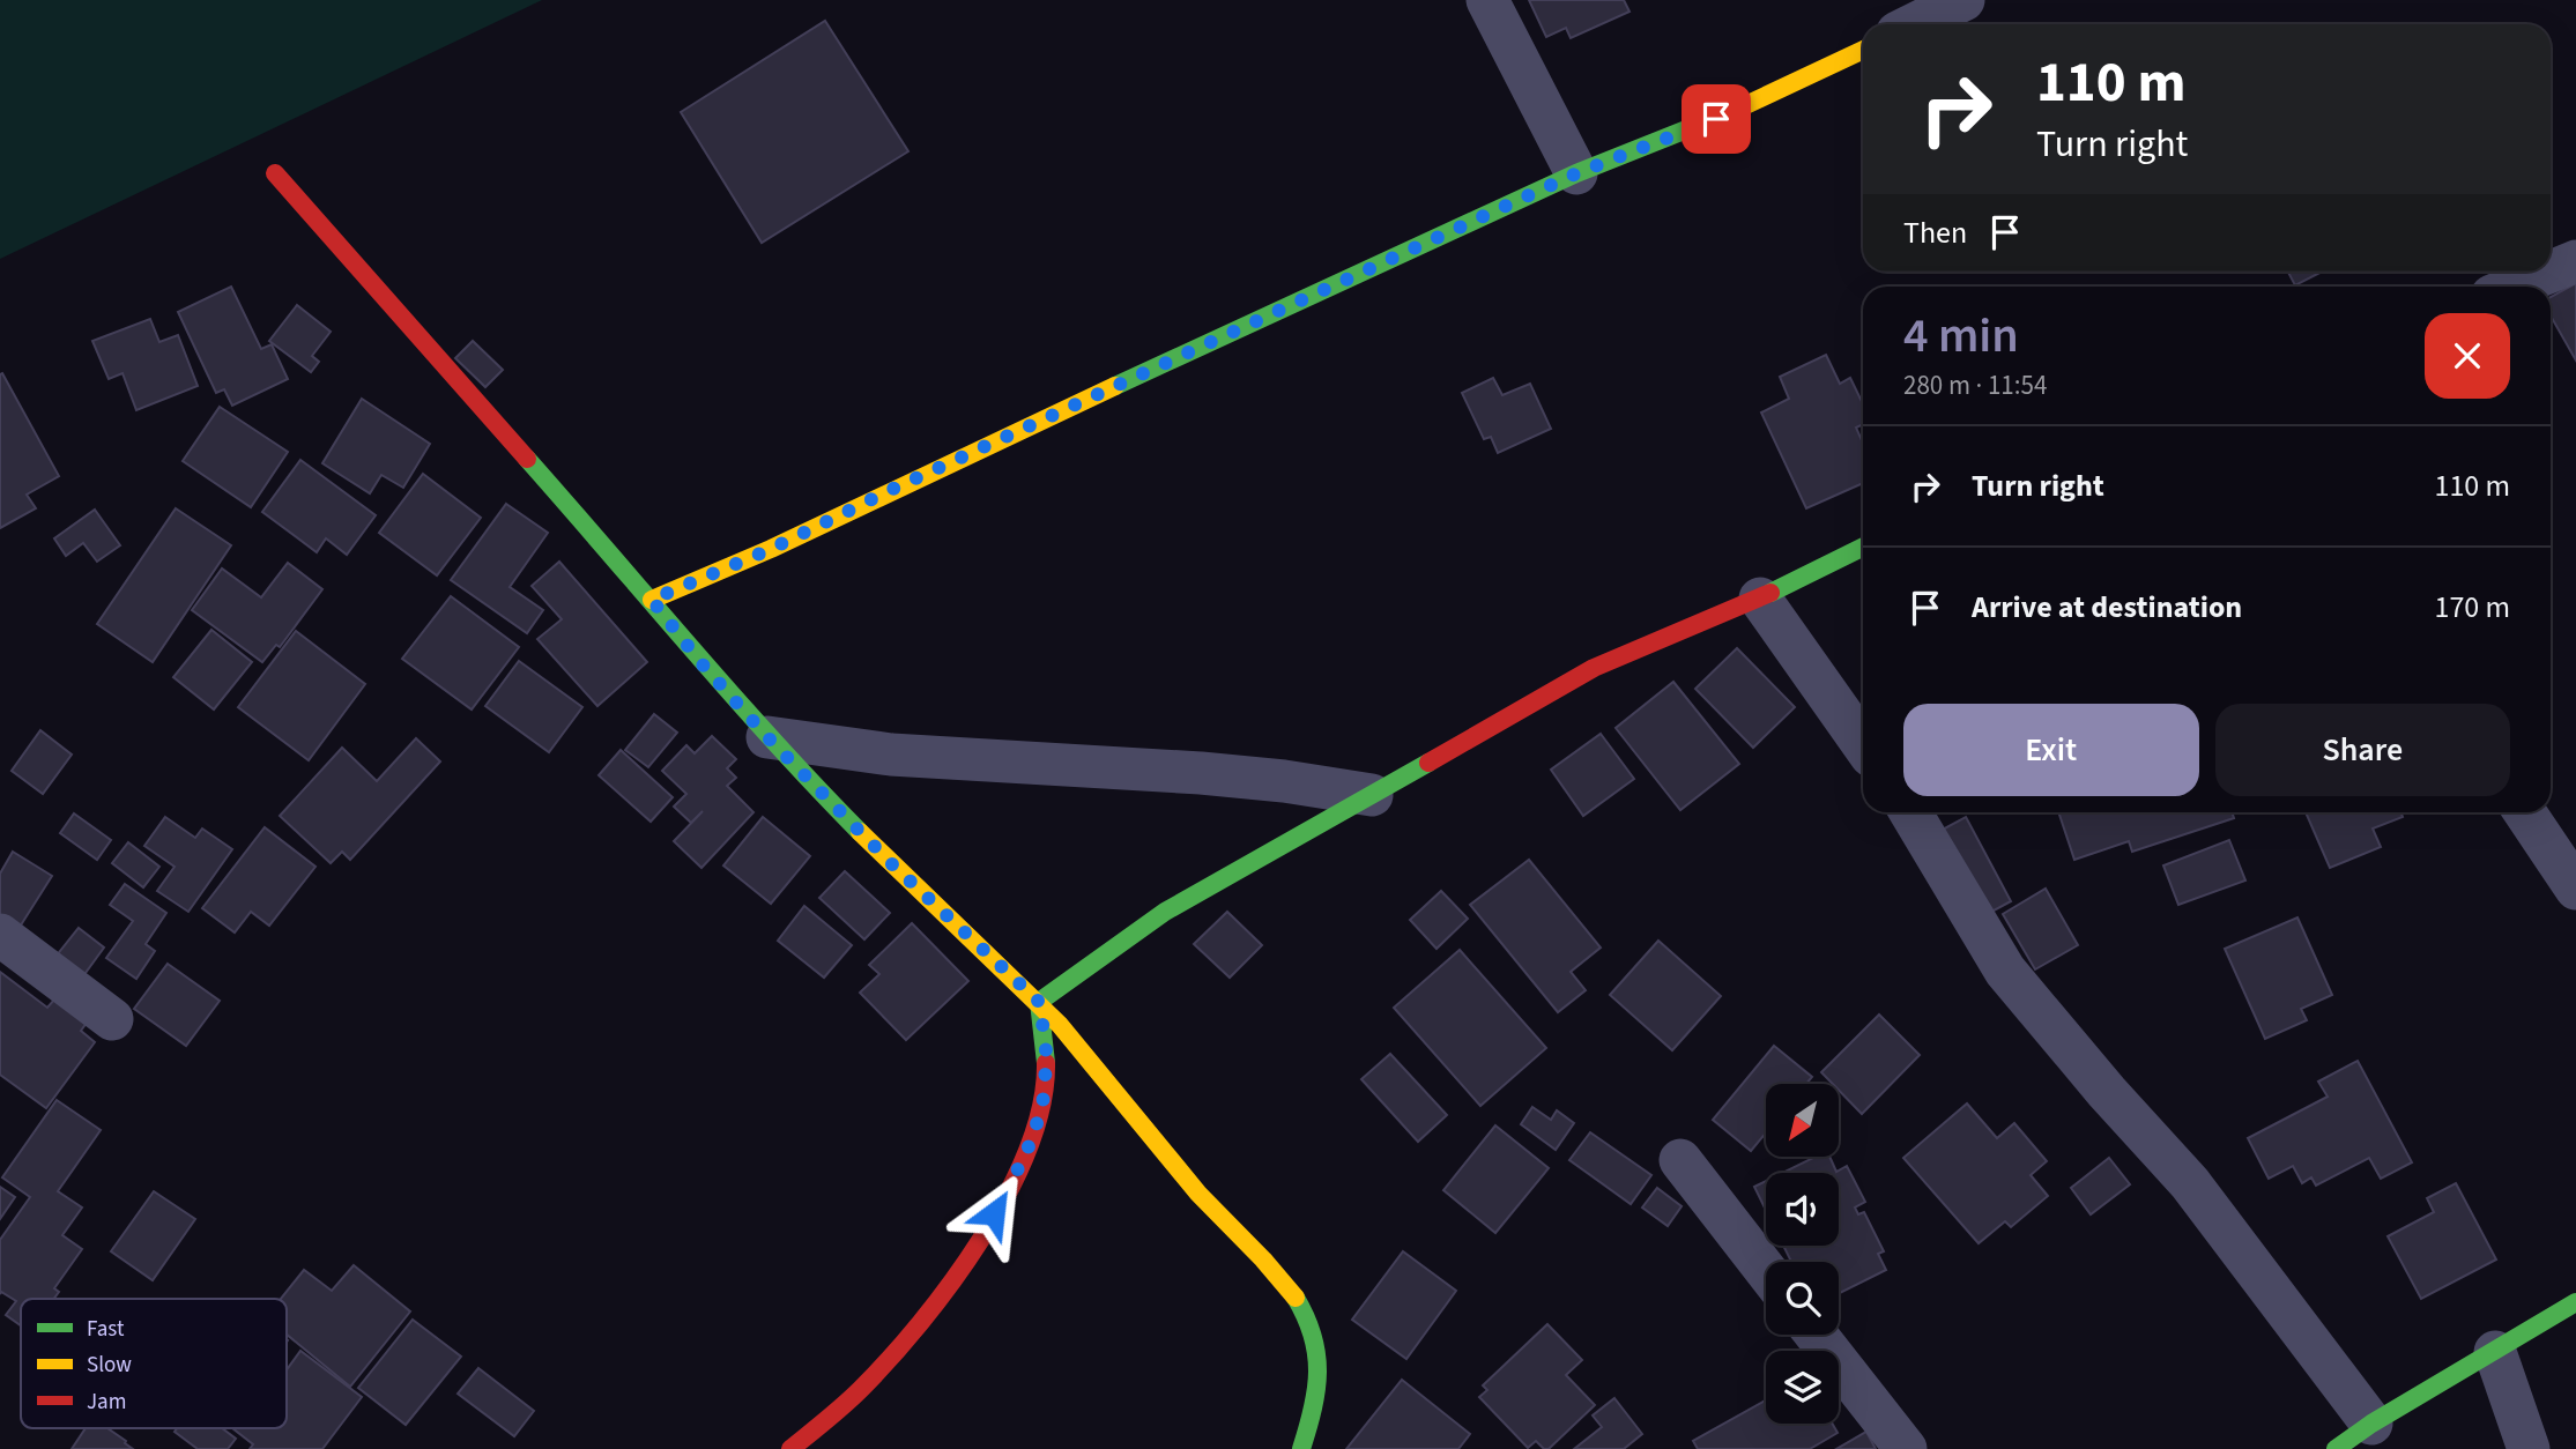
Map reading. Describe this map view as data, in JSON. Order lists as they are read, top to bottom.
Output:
{
  "legend": ["Fast", "Slow", "Jam"],
  "north": "bottom left",
  "page": {
    "turn": ["110 m", "Turn right"],
    "then": "Then",
    "heading": ["4 min", "280 m · 11:54"],
    "list": [
      {
        "name": "Turn right",
        "value": "110 m"
      },
      {
        "name": "Arrive at destination",
        "value": "170 m"
      }
    ],
    "buttons": ["Exit", "Share"]
  }
}
